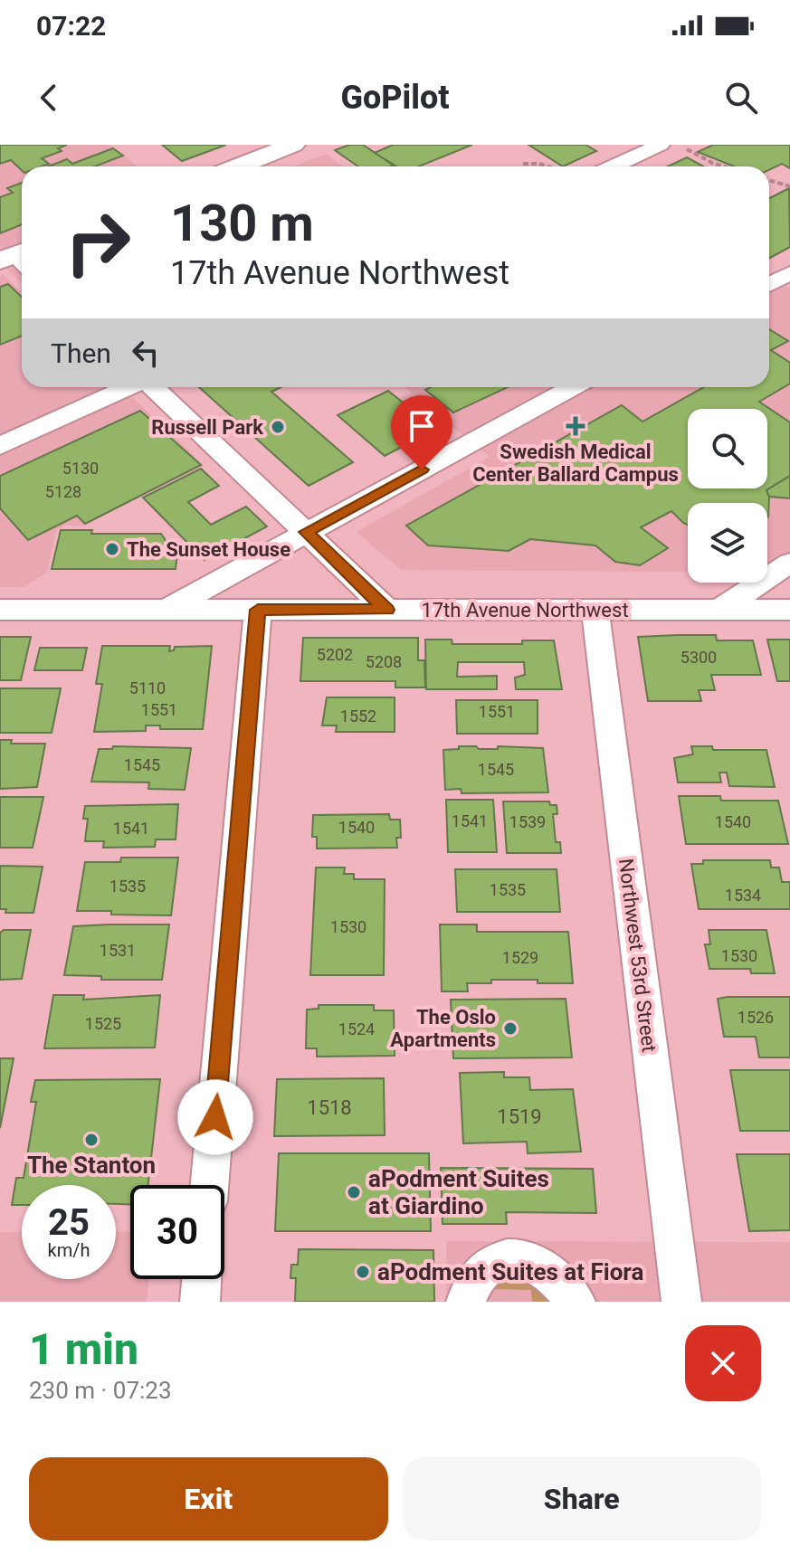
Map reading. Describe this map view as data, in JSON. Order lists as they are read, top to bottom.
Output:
{
  "streets": {
    "street": ["17th Avenue Northwest", "Northwest 53rd Street"]
  },
  "crossings": [
    ["17th Avenue Northwest", "Northwest 53rd Street"]
  ],
  "places": {
    "health": ["Swedish Medical Center Ballard Campus"],
    "other": [
      "Russell Park",
      "The Sunset House",
      "The Oslo Apartments",
      "The Stanton",
      "aPodment Suites at Giardino",
      "aPodment Suites at Fiora"
    ]
  },
  "house_numbers": [
    "5130",
    "5128",
    "5202",
    "5300",
    "5208",
    "5110",
    "1551",
    "1551",
    "1552",
    "1545",
    "1545",
    "1541",
    "1539",
    "1540",
    "1540",
    "1541",
    "1535",
    "1535",
    "1534",
    "1530",
    "1531",
    "1530",
    "1529",
    "1526",
    "1525",
    "1524",
    "1518",
    "1519"
  ],
  "page": {
    "status": "07:22",
    "header": "GoPilot",
    "turn": ["130 m", "17th Avenue Northwest"],
    "then": "Then",
    "speed": "25 km/h",
    "limit": "30",
    "heading": ["1 min", "230 m · 07:23"],
    "buttons": ["Exit", "Share"]
  }
}
